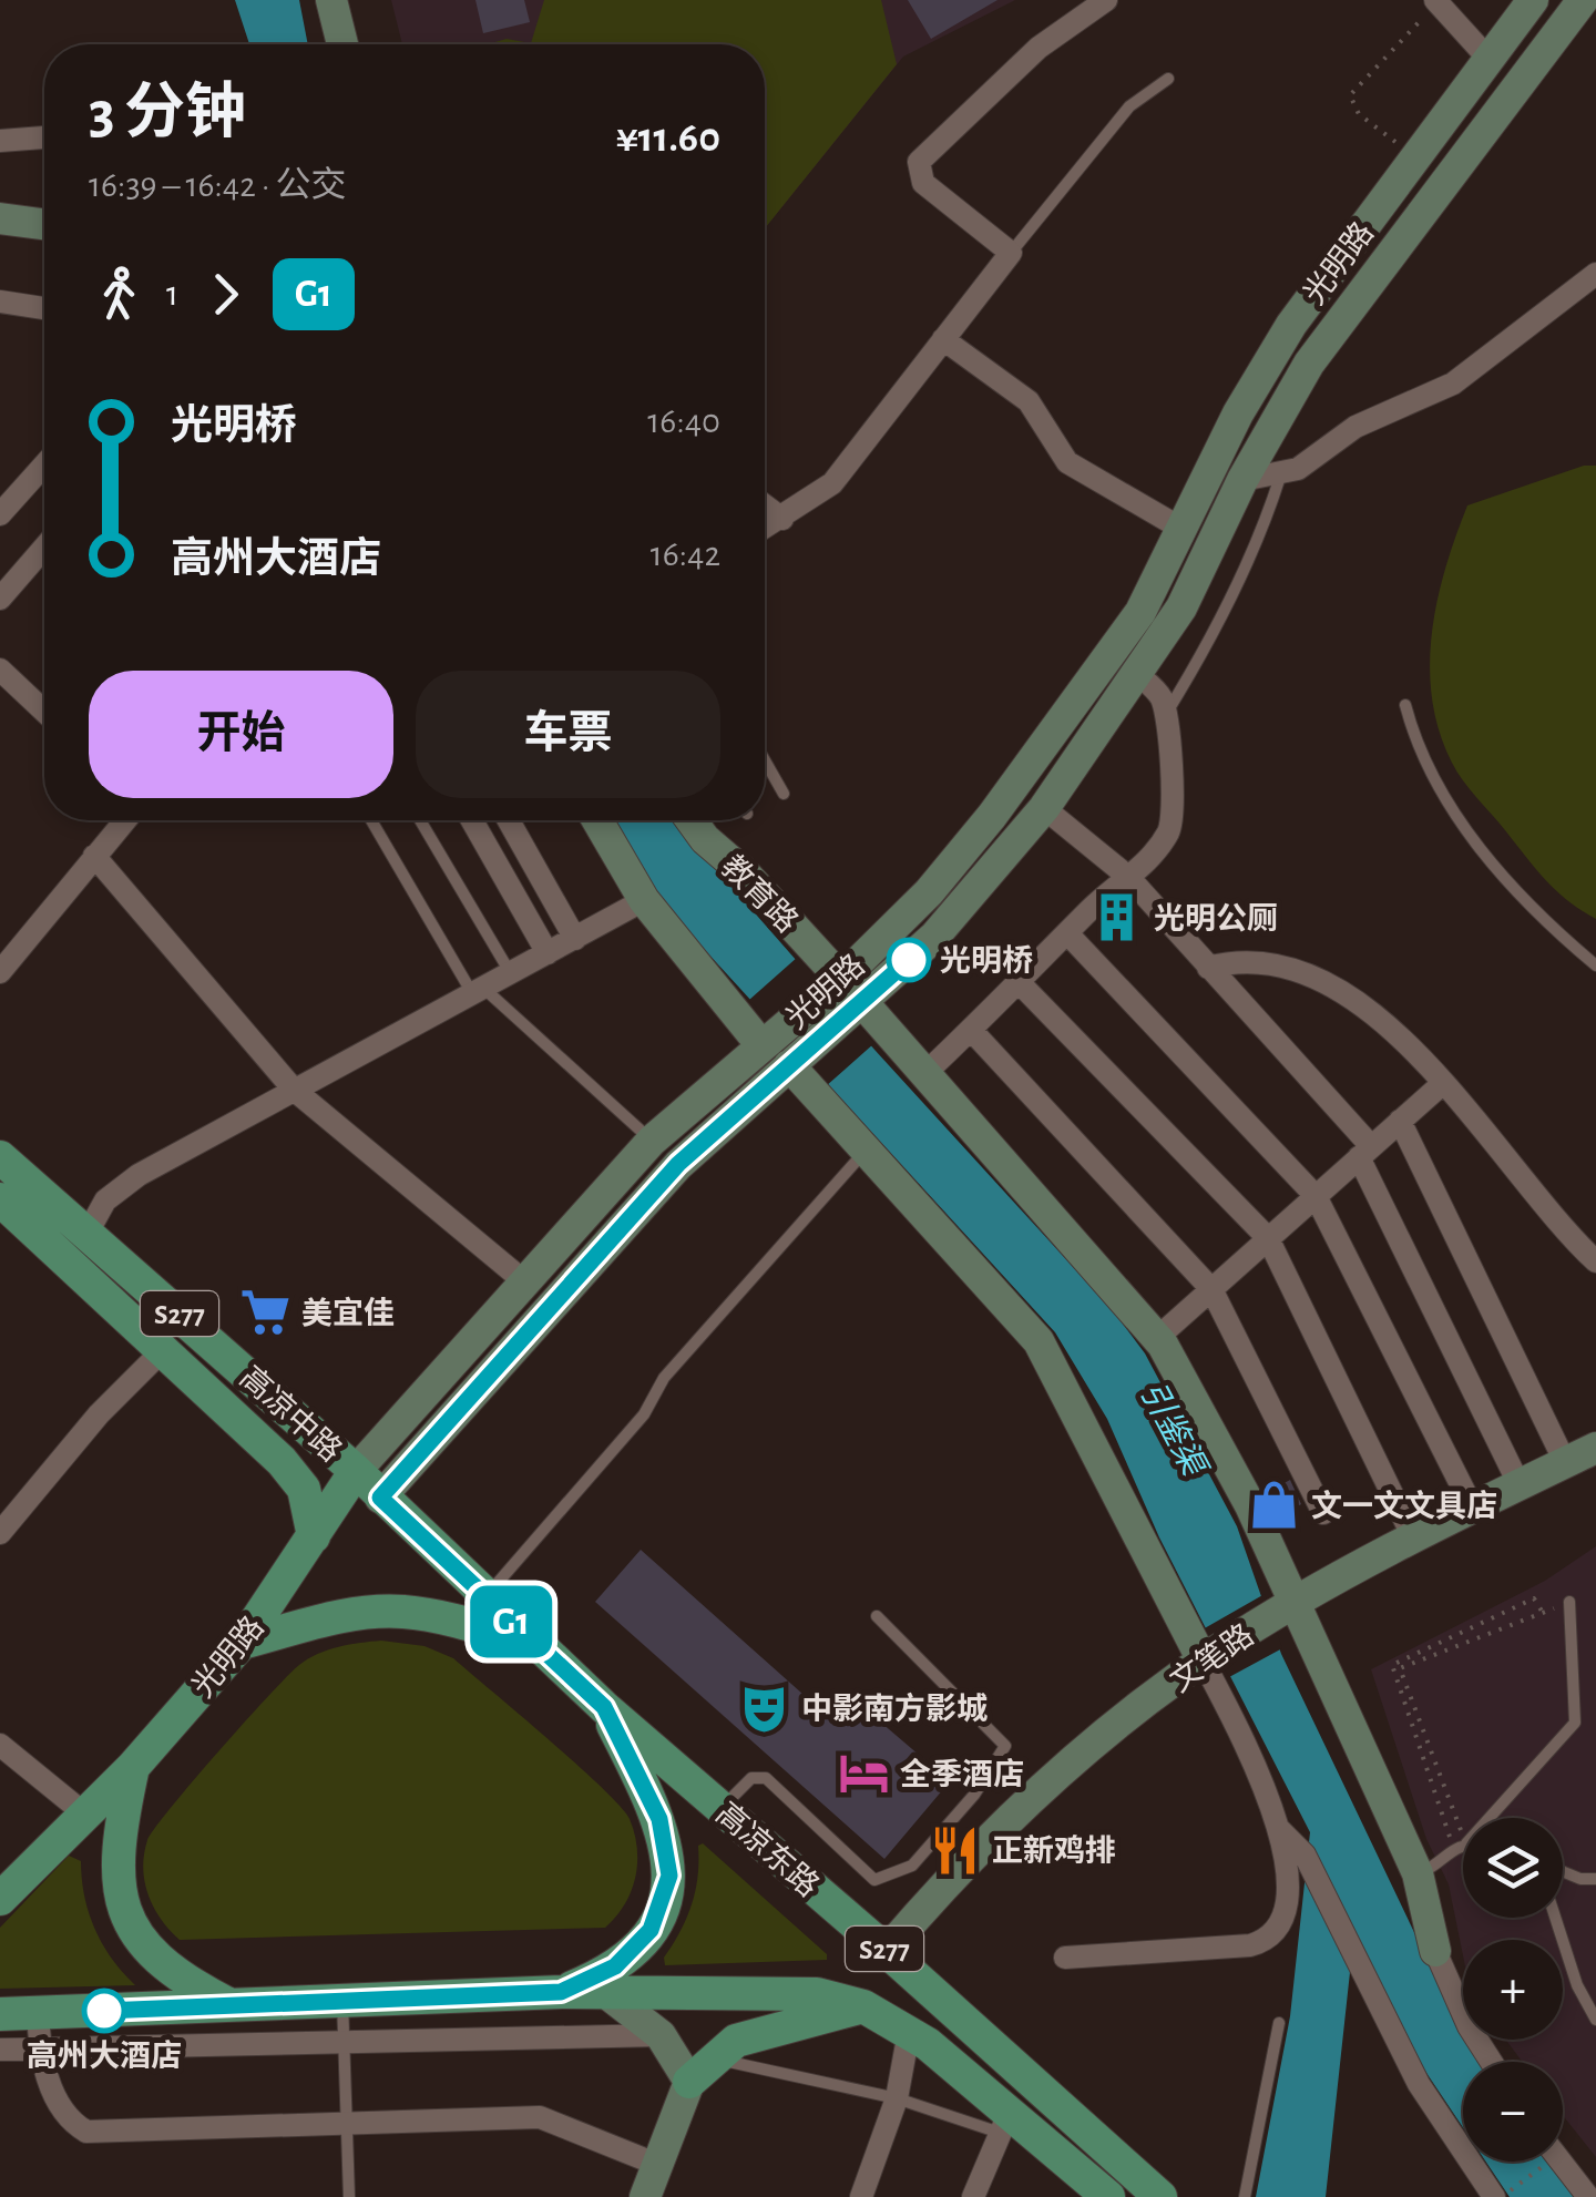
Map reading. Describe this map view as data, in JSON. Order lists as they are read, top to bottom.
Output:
{
  "streets": {
    "main road": [
      "光明路",
      "教育路",
      "S277",
      "高凉中路",
      "文笔路",
      "高凉东路"
    ]
  },
  "crossings": [
    ["光明路", "教育路"],
    ["光明路", "S277"],
    ["光明路", "高凉中路"],
    ["光明路", "高凉东路"],
    ["S277", "高凉东路"],
    ["高凉中路", "高凉东路"],
    ["文笔路", "高凉东路"]
  ],
  "water": ["引鉴渠"],
  "places": {
    "building": ["光明公厕"],
    "other": ["光明桥", "高州大酒店"],
    "supermarket": ["美宜佳"],
    "shop": ["文一文文具店"],
    "theatre": ["中影南方影城"],
    "hotel": ["全季酒店"],
    "restaurant": ["正新鸡排"]
  },
  "lines": ["bus line G1"],
  "page": {
    "on_map": "G1",
    "heading": ["3 分钟", "16:39 – 16:42 · 公交", "¥11.60"],
    "legs": ["1", "G1"],
    "list": [
      {
        "name": "光明桥",
        "value": "16:40"
      },
      {
        "name": "高州大酒店",
        "value": "16:42"
      }
    ],
    "buttons": ["开始", "车票"],
    "map_buttons": ["+", "−"]
  }
}
